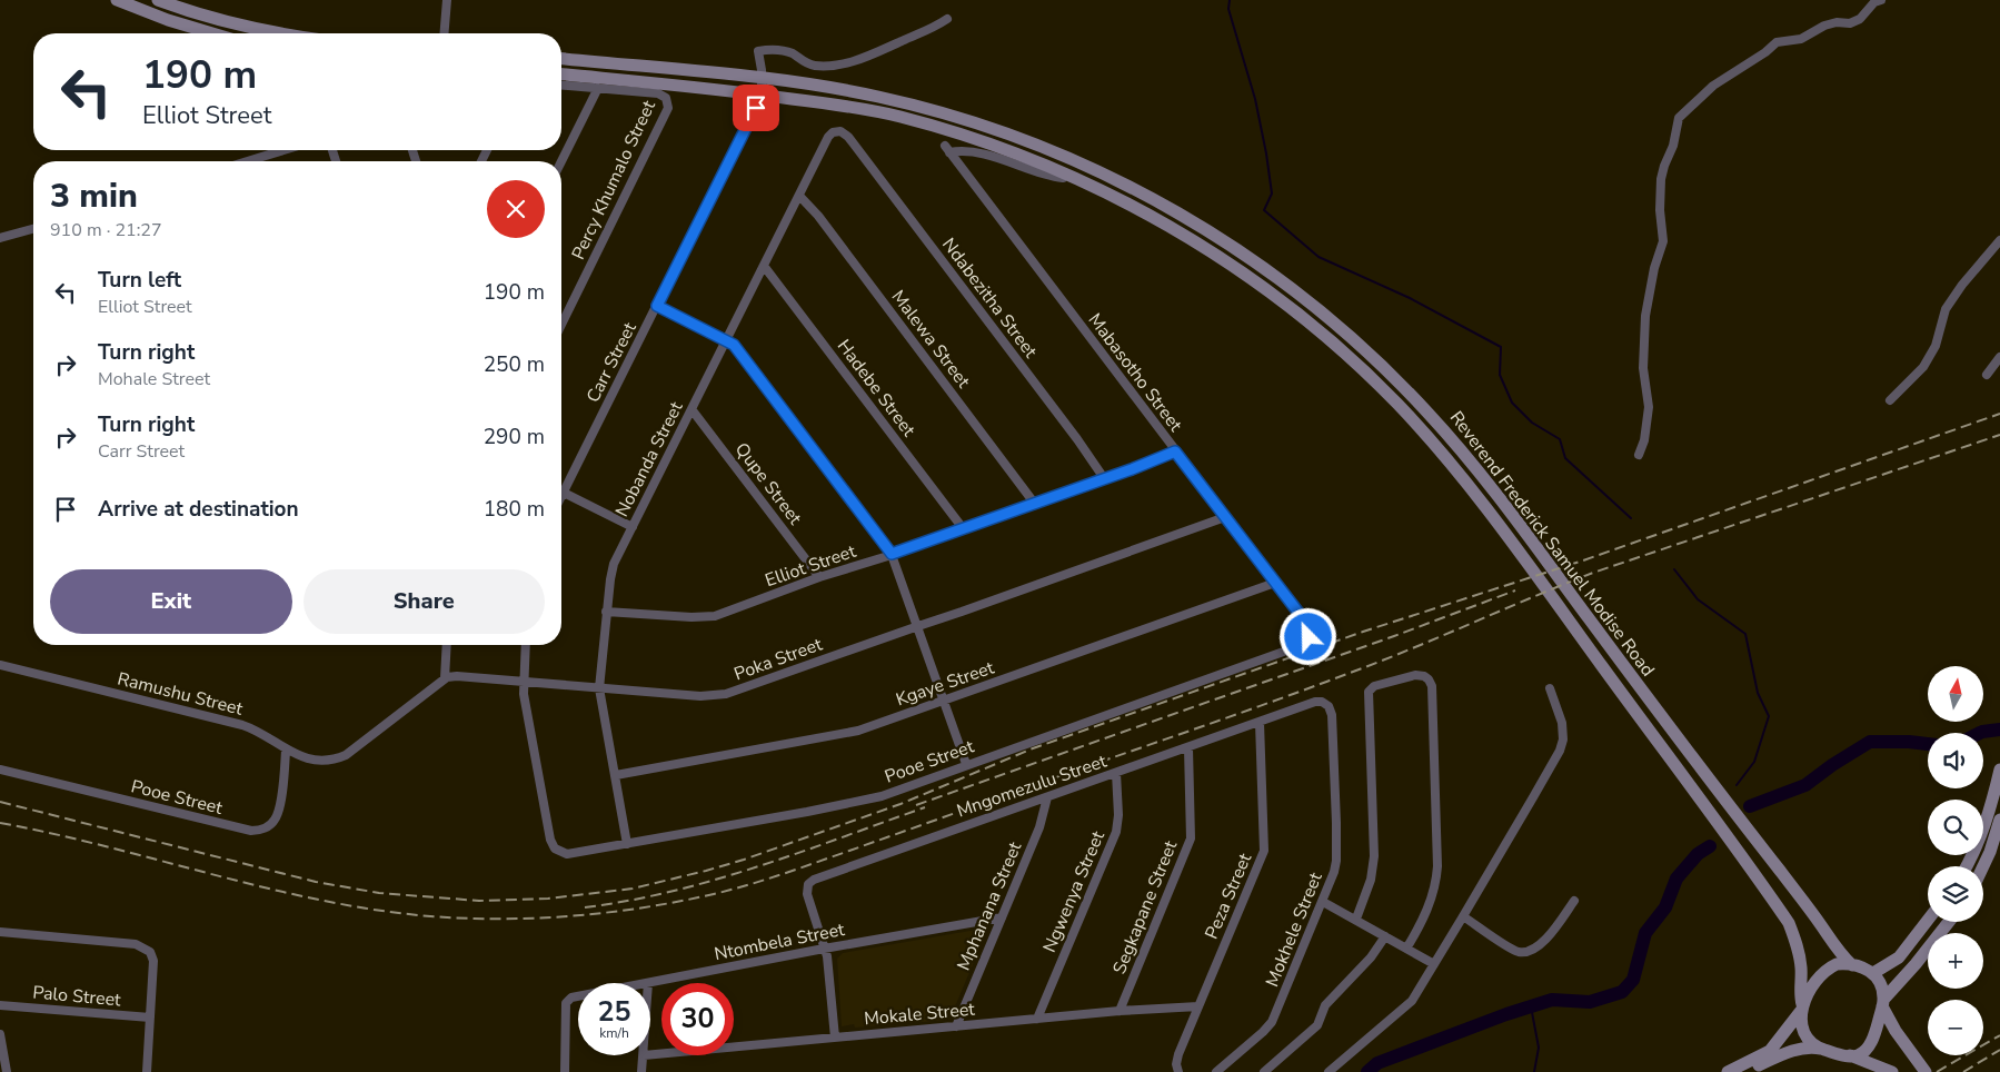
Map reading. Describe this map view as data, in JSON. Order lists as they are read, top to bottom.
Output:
{
  "streets": {
    "main road": ["Reverend Frederick Samuel Modise Road"],
    "street": [
      "Percy Khumalo Street",
      "Ndabezitha Street",
      "Malewa Street",
      "Carr Street",
      "Mabasotho Street",
      "Hadebe Street",
      "Nobanda Street",
      "Qupe Street",
      "Elliot Street",
      "Poka Street",
      "Kgaye Street",
      "Ramushu Street",
      "Pooe Street",
      "Mngomezulu Street",
      "Ngwenya Street",
      "Peza Street",
      "Mphanana Street",
      "Segkapane Street",
      "Mokhele Street",
      "Ntombela Street",
      "Palo Street",
      "Mokale Street"
    ]
  },
  "crossings": [
    ["Ndabezitha Street", "Nobanda Street"],
    ["Ndabezitha Street", "Elliot Street"],
    ["Malewa Street", "Nobanda Street"],
    ["Malewa Street", "Elliot Street"],
    ["Carr Street", "Reverend Frederick Samuel Modise Road"],
    ["Mabasotho Street", "Reverend Frederick Samuel Modise Road"],
    ["Mabasotho Street", "Elliot Street"],
    ["Mabasotho Street", "Poka Street"],
    ["Mabasotho Street", "Kgaye Street"],
    ["Mabasotho Street", "Pooe Street"],
    ["Hadebe Street", "Nobanda Street"],
    ["Hadebe Street", "Elliot Street"],
    ["Nobanda Street", "Qupe Street"],
    ["Nobanda Street", "Elliot Street"],
    ["Nobanda Street", "Poka Street"],
    ["Nobanda Street", "Kgaye Street"],
    ["Nobanda Street", "Pooe Street"],
    ["Qupe Street", "Elliot Street"],
    ["Poka Street", "Ramushu Street"],
    ["Poka Street", "Pooe Street"],
    ["Ramushu Street", "Pooe Street"],
    ["Mngomezulu Street", "Ngwenya Street"],
    ["Mngomezulu Street", "Peza Street"],
    ["Mngomezulu Street", "Mphanana Street"],
    ["Mngomezulu Street", "Segkapane Street"],
    ["Mngomezulu Street", "Mokhele Street"],
    ["Mngomezulu Street", "Ntombela Street"],
    ["Ngwenya Street", "Mokale Street"],
    ["Peza Street", "Mokale Street"],
    ["Mphanana Street", "Ntombela Street"],
    ["Mphanana Street", "Mokale Street"],
    ["Segkapane Street", "Mokale Street"]
  ],
  "north": "top",
  "page": {
    "turn": ["190 m", "Elliot Street"],
    "heading": ["3 min", "910 m · 21:27"],
    "list": [
      {
        "name": "Turn left",
        "note": "Elliot Street",
        "value": "190 m"
      },
      {
        "name": "Turn right",
        "note": "Mohale Street",
        "value": "250 m"
      },
      {
        "name": "Turn right",
        "note": "Carr Street",
        "value": "290 m"
      },
      {
        "name": "Arrive at destination",
        "value": "180 m"
      }
    ],
    "buttons": ["Exit", "Share"],
    "map_buttons": ["+", "−"],
    "speed": "25 km/h",
    "limit": "30"
  }
}
